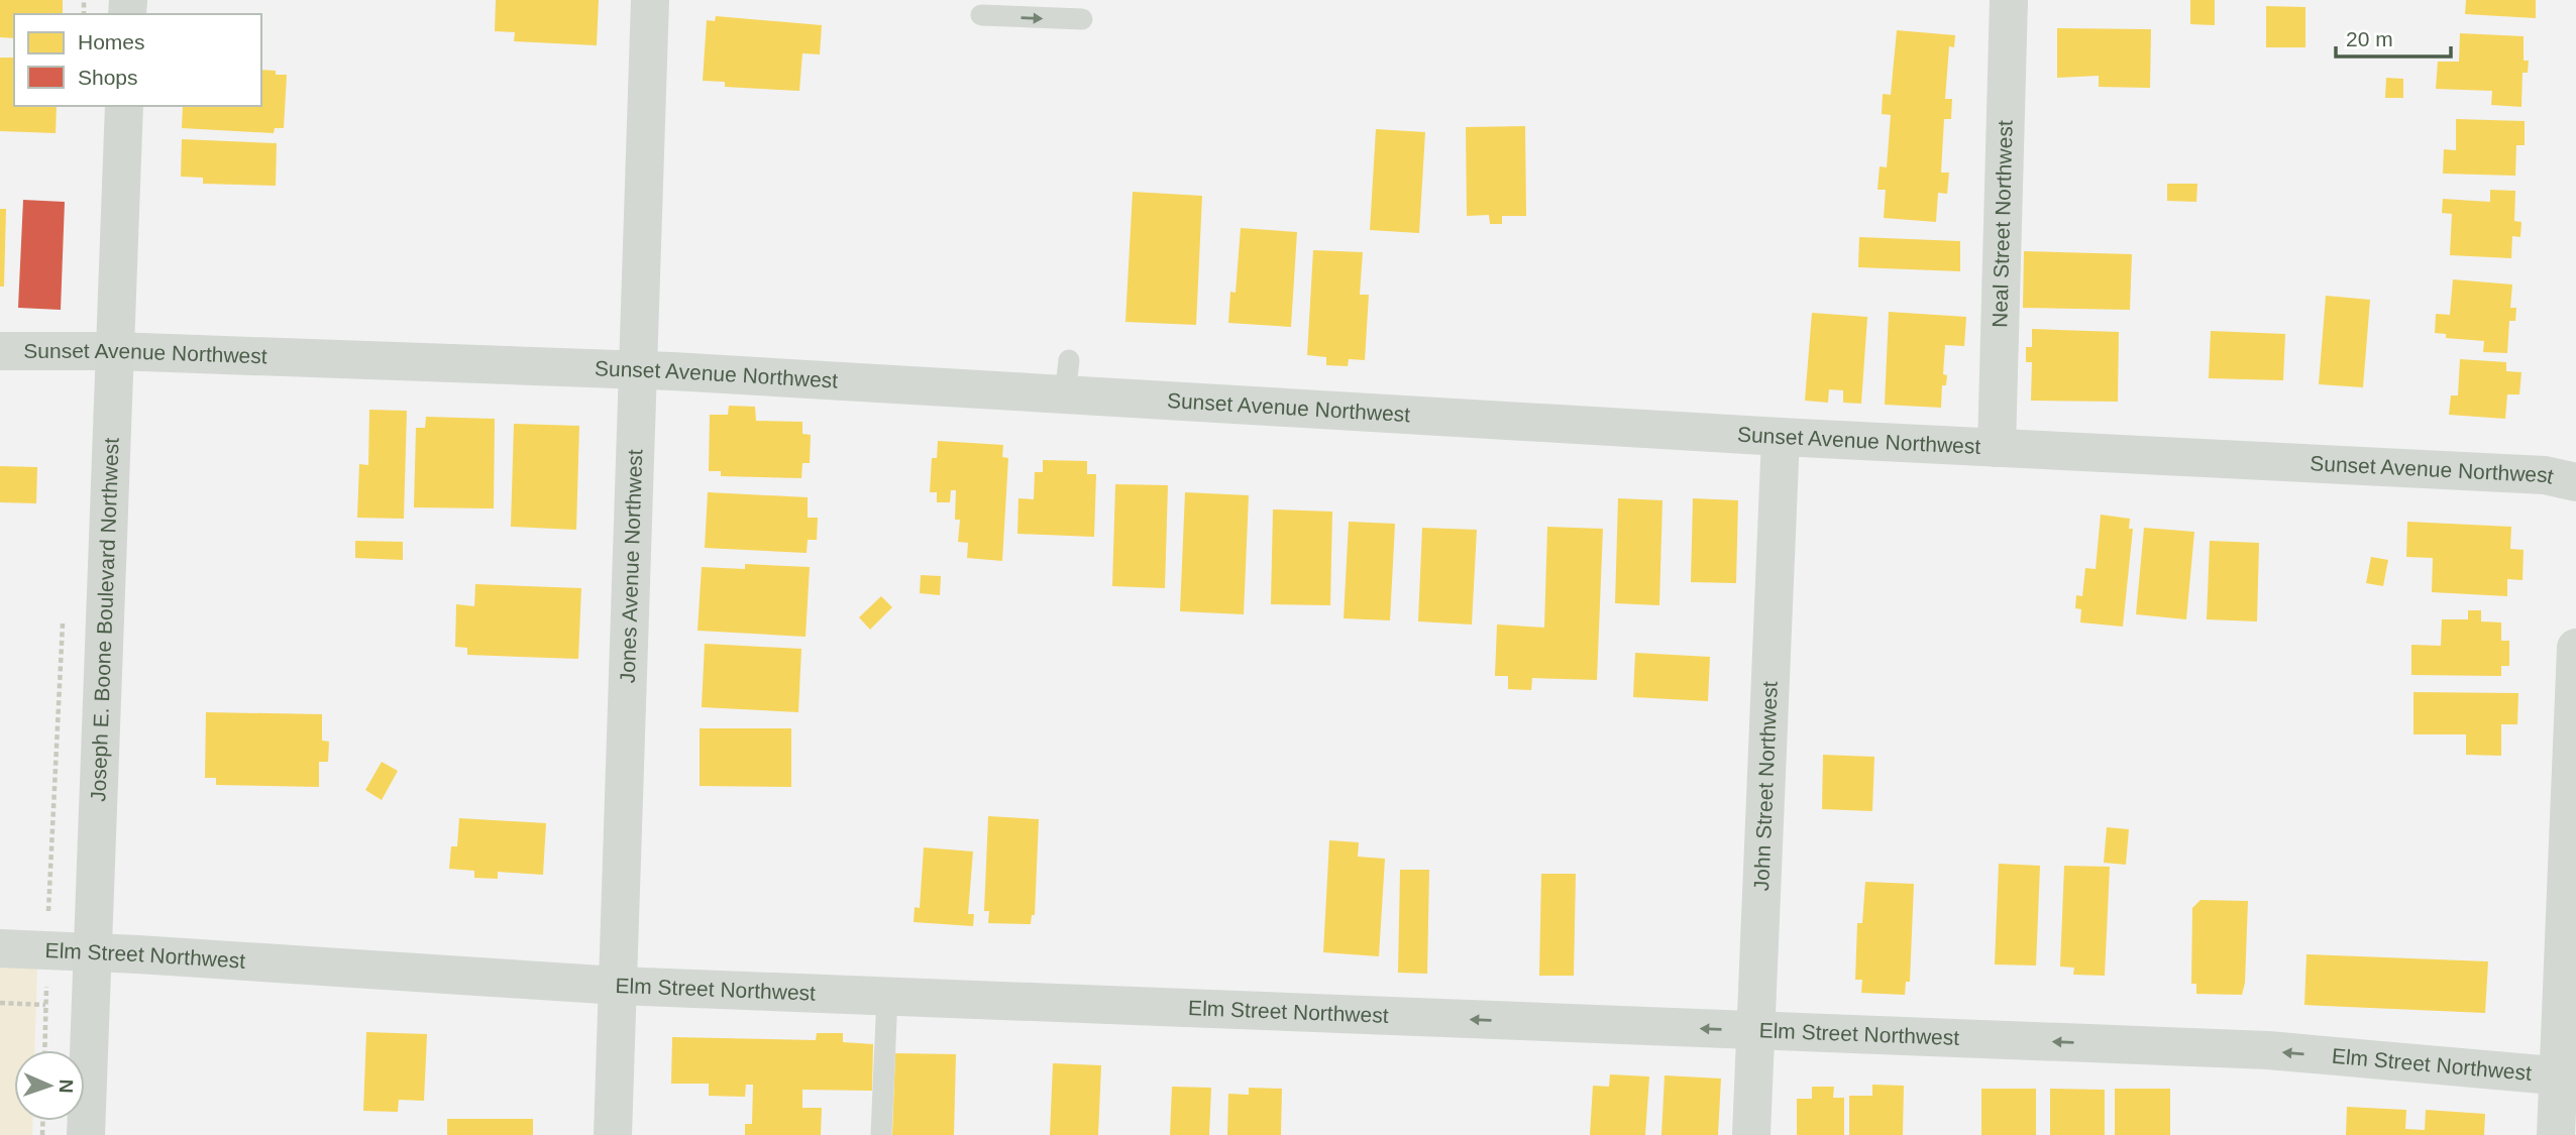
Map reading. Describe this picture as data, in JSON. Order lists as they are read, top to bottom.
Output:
{
  "streets": {
    "main road": ["Joseph E. Boone Boulevard Northwest"],
    "street": [
      "Neal Street Northwest",
      "Sunset Avenue Northwest",
      "Jones Avenue Northwest",
      "John Street Northwest",
      "Elm Street Northwest"
    ]
  },
  "crossings": [
    ["Neal Street Northwest", "Sunset Avenue Northwest"],
    ["Sunset Avenue Northwest", "Jones Avenue Northwest"],
    ["Sunset Avenue Northwest", "Joseph E. Boone Boulevard Northwest"],
    ["Sunset Avenue Northwest", "John Street Northwest"],
    ["Jones Avenue Northwest", "Elm Street Northwest"],
    ["Joseph E. Boone Boulevard Northwest", "Elm Street Northwest"],
    ["John Street Northwest", "Elm Street Northwest"]
  ],
  "one_way": ["Elm Street Northwest"],
  "legend": ["Homes", "Shops"],
  "scale_bar": "20 m",
  "north": "right"
}
